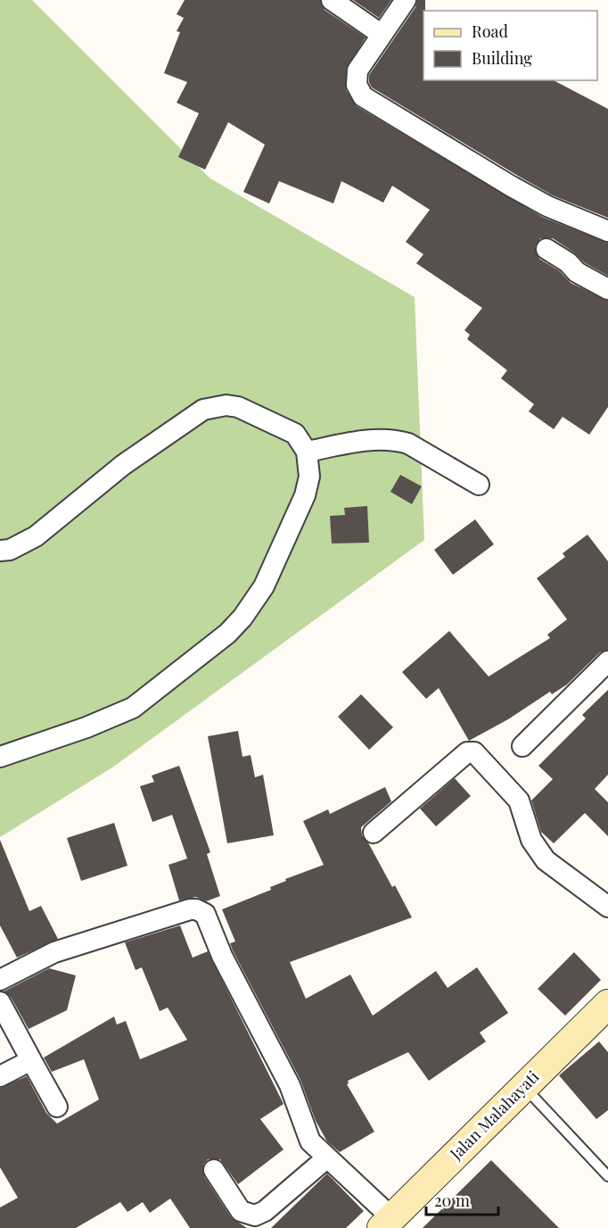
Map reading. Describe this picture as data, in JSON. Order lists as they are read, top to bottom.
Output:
{
  "streets": {
    "main road": ["Jalan Malahayati"]
  },
  "legend": ["Road", "Building"],
  "scale_bar": "20 m"
}
